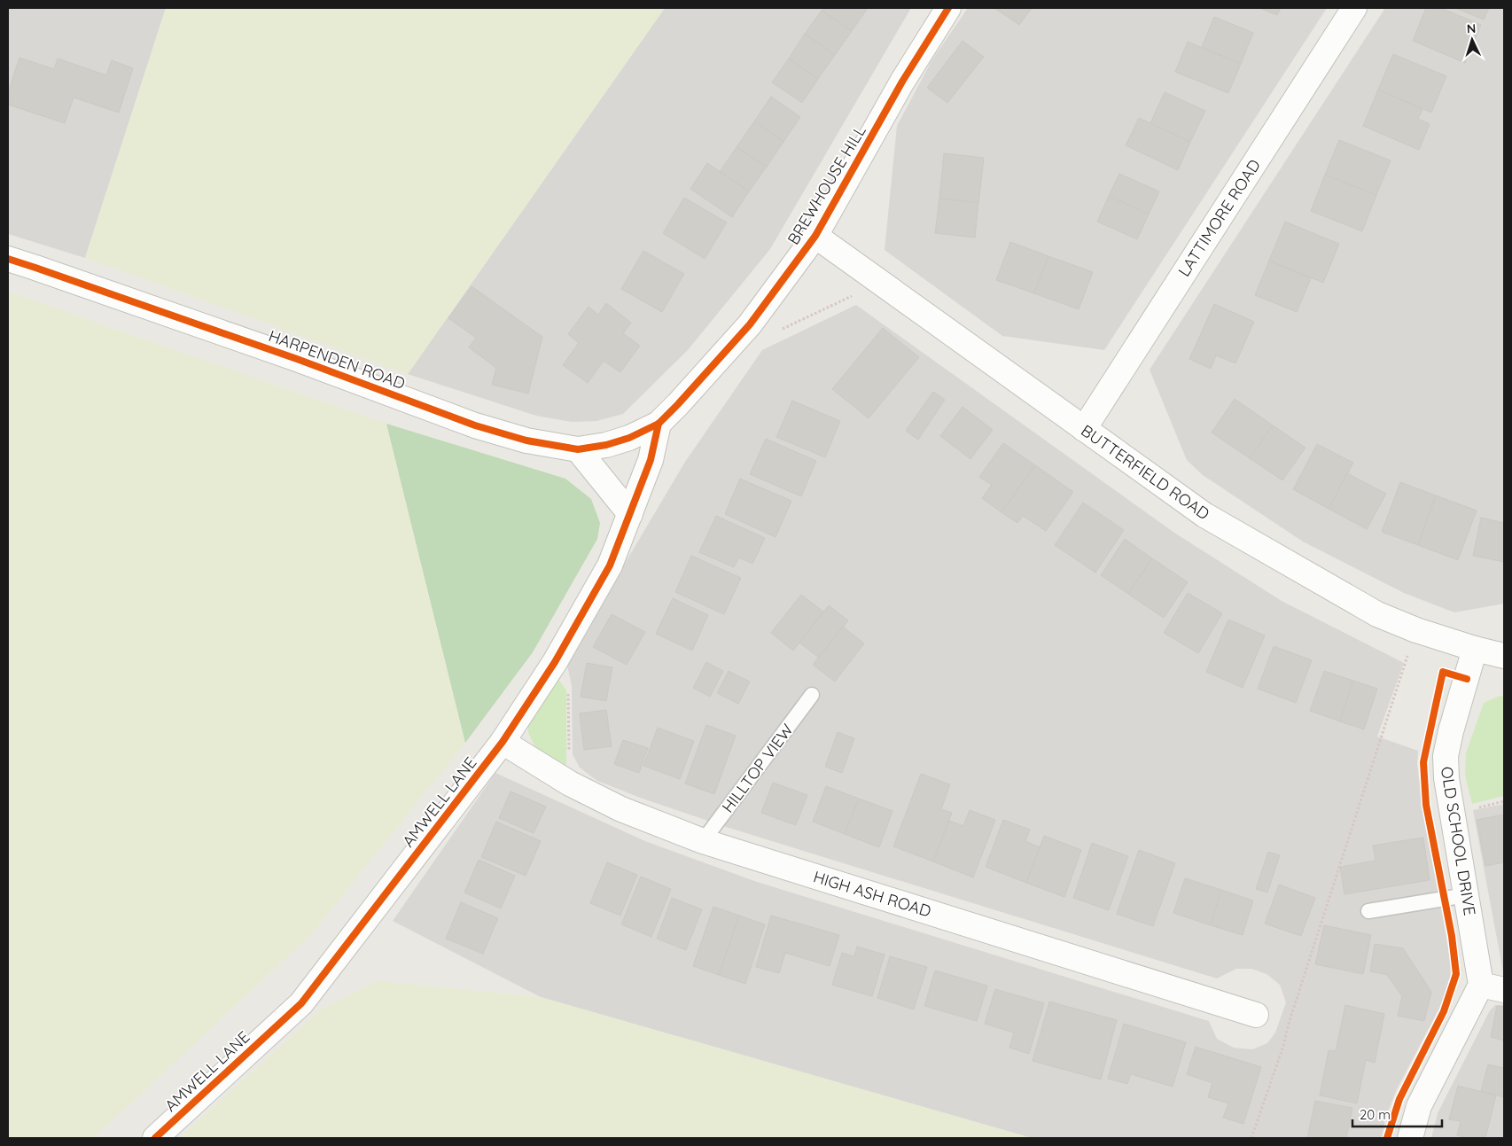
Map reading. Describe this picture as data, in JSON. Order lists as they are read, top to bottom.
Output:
{
  "streets": {
    "street": [
      "BREWHOUSE HILL",
      "LATTIMORE ROAD",
      "HARPENDEN ROAD",
      "BUTTERFIELD ROAD",
      "AMWELL LANE",
      "OLD SCHOOL DRIVE",
      "HIGH ASH ROAD"
    ],
    "lane": ["HILLTOP VIEW"]
  },
  "crossings": [
    ["BREWHOUSE HILL", "HARPENDEN ROAD"],
    ["BREWHOUSE HILL", "BUTTERFIELD ROAD"],
    ["BREWHOUSE HILL", "AMWELL LANE"],
    ["LATTIMORE ROAD", "BUTTERFIELD ROAD"],
    ["HARPENDEN ROAD", "AMWELL LANE"],
    ["BUTTERFIELD ROAD", "OLD SCHOOL DRIVE"],
    ["HILLTOP VIEW", "HIGH ASH ROAD"],
    ["AMWELL LANE", "HIGH ASH ROAD"]
  ],
  "scale_bar": "20 m",
  "north": "top"
}
